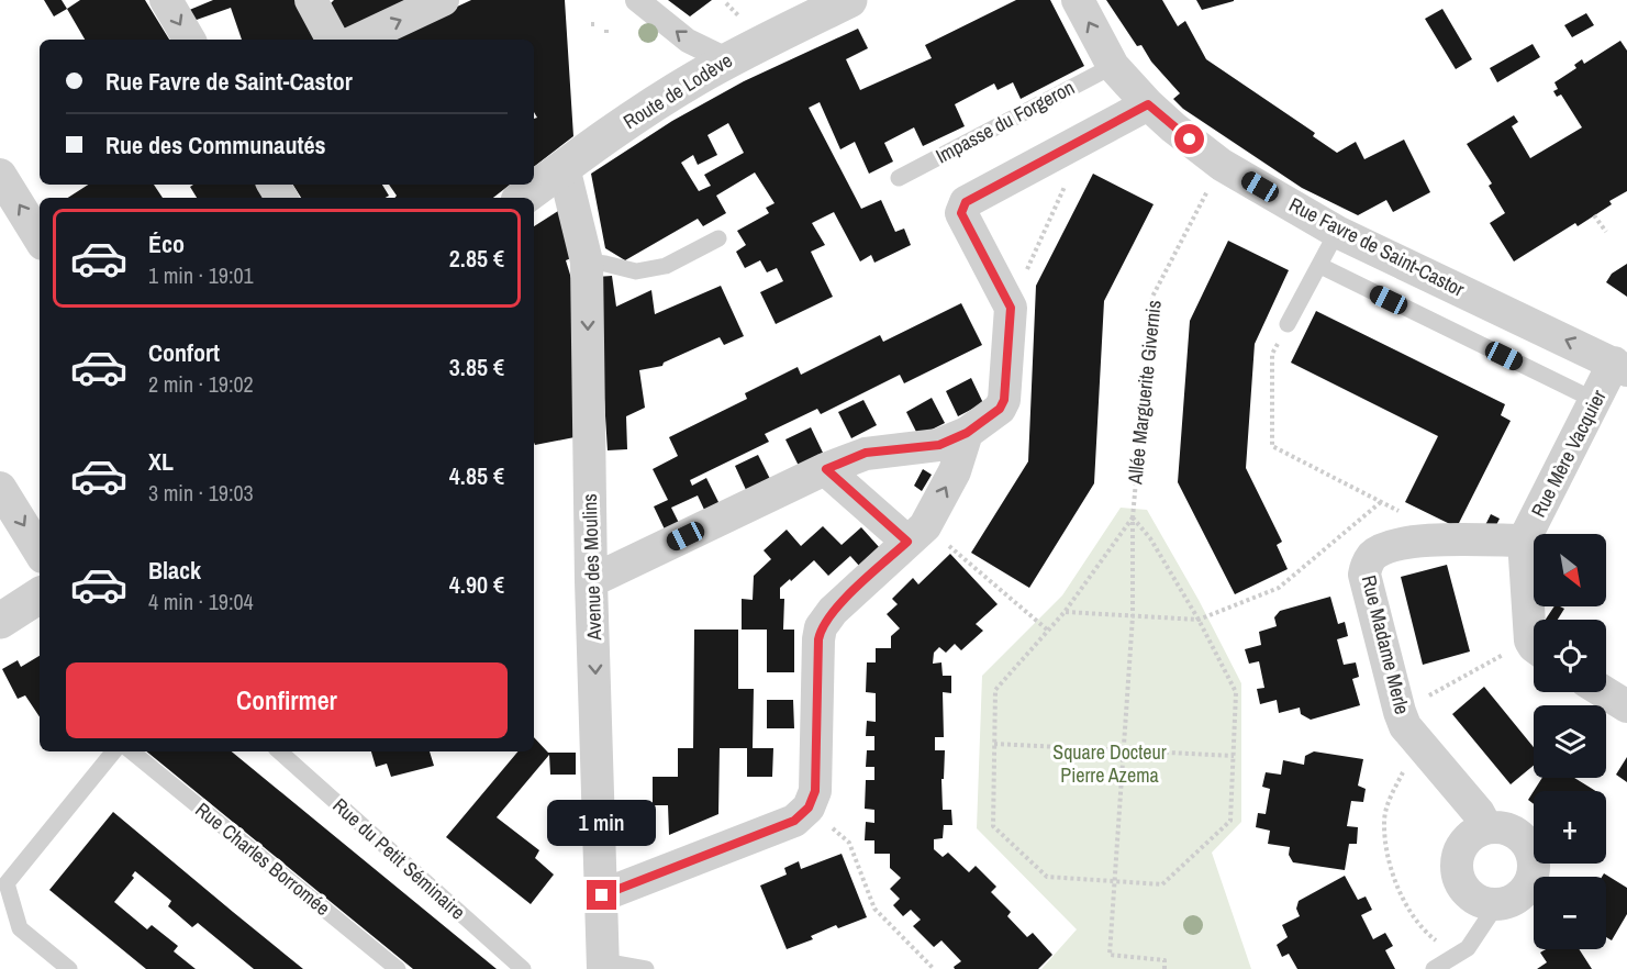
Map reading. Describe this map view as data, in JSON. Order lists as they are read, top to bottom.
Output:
{
  "streets": {
    "street": [
      "Route de Lodève",
      "Rue Favre de Saint-Castor",
      "Rue Mère Vacquier",
      "Avenue des Moulins",
      "Rue Madame Merle"
    ],
    "lane": ["Impasse du Forgeron", "Rue Charles Borromée", "Rue du Petit Séminaire"],
    "path": ["Allée Marguerite Givernis"]
  },
  "crossings": [
    ["Route de Lodève", "Avenue des Moulins"],
    ["Impasse du Forgeron", "Rue Favre de Saint-Castor"],
    ["Rue Favre de Saint-Castor", "Allée Marguerite Givernis"],
    ["Rue Favre de Saint-Castor", "Rue Mère Vacquier"],
    ["Rue Mère Vacquier", "Rue Madame Merle"]
  ],
  "one_way": ["Rue Favre de Saint-Castor", "Avenue des Moulins"],
  "parks": ["Square Docteur Pierre Azema"],
  "north": "bottom right",
  "page": {
    "banner": ["Rue Favre de Saint-Castor", "Rue des Communautés"],
    "list": [
      {
        "name": "Éco",
        "note": "1 min · 19:01",
        "value": "2.85 €"
      },
      {
        "name": "Confort",
        "note": "2 min · 19:02",
        "value": "3.85 €"
      },
      {
        "name": "XL",
        "note": "3 min · 19:03",
        "value": "4.85 €"
      },
      {
        "name": "Black",
        "note": "4 min · 19:04",
        "value": "4.90 €"
      }
    ],
    "map_buttons": ["+", "−"],
    "buttons": "Confirmer",
    "bubble": "1 min"
  }
}
